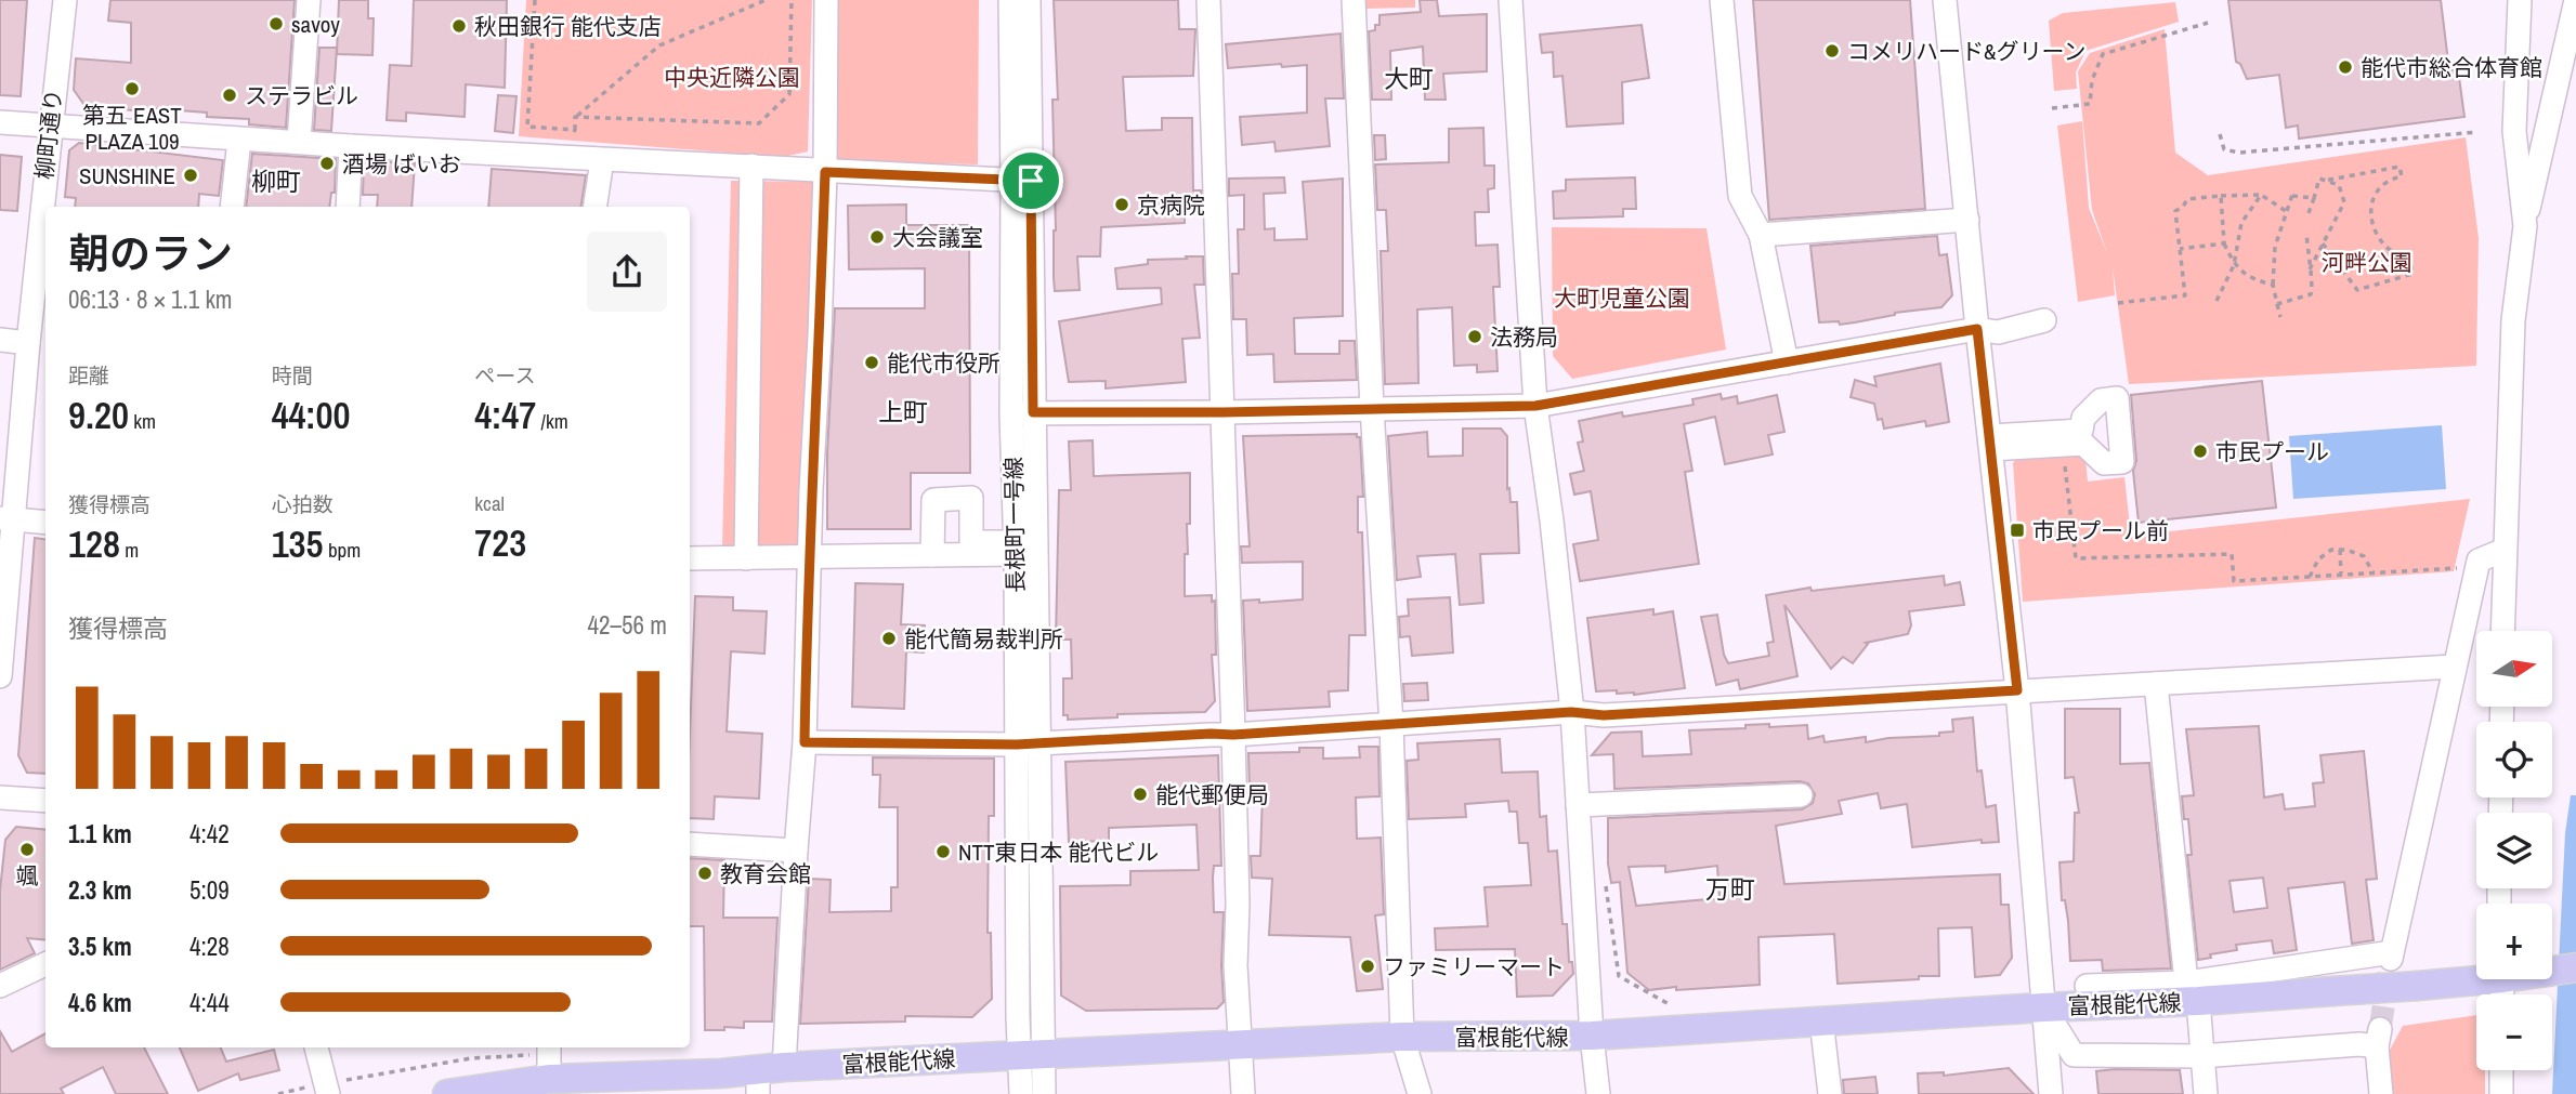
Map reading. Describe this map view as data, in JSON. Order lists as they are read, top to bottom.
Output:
{
  "streets": {
    "main road": ["富根能代線"],
    "street": ["柳町通り", "長根町一号線"]
  },
  "crossings": [
    ["長根町一号線", "富根能代線"]
  ],
  "districts": [
    "大町",
    "柳町",
    "上町",
    "万町"
  ],
  "parks": ["中央近隣公園", "河畔公園", "大町児童公園"],
  "places": {
    "other": [
      "savoy",
      "秋田銀行 能代支店",
      "コメリハード&グリーン",
      "能代市総合体育館",
      "第五 EAST PLAZA 109",
      "ステラビル",
      "酒場 ばいお",
      "SUNSHINE",
      "京病院",
      "大会議室",
      "法務局",
      "能代市役所",
      "市民プール",
      "能代簡易裁判所",
      "能代郵便局",
      "颯",
      "NTT東日本 能代ビル",
      "教育会館",
      "ファミリーマート"
    ],
    "transit": ["市民プール前"]
  },
  "north": "right",
  "page": {
    "heading": ["朝のラン", "06:13 · 8 × 1.1 km"],
    "stats": [
      ["距離", "9.20 km"],
      ["時間", "44:00"],
      ["ペース", "4:47 /km"],
      ["獲得標高", "128 m"],
      ["心拍数", "135 bpm"],
      ["kcal", "723"]
    ],
    "chart": ["獲得標高", "42–56 m"],
    "map_buttons": ["+", "−"],
    "list": [
      {
        "name": "1.1 km",
        "note": "4:42"
      },
      {
        "name": "2.3 km",
        "note": "5:09"
      },
      {
        "name": "3.5 km",
        "note": "4:28"
      },
      {
        "name": "4.6 km",
        "note": "4:44"
      }
    ]
  }
}
